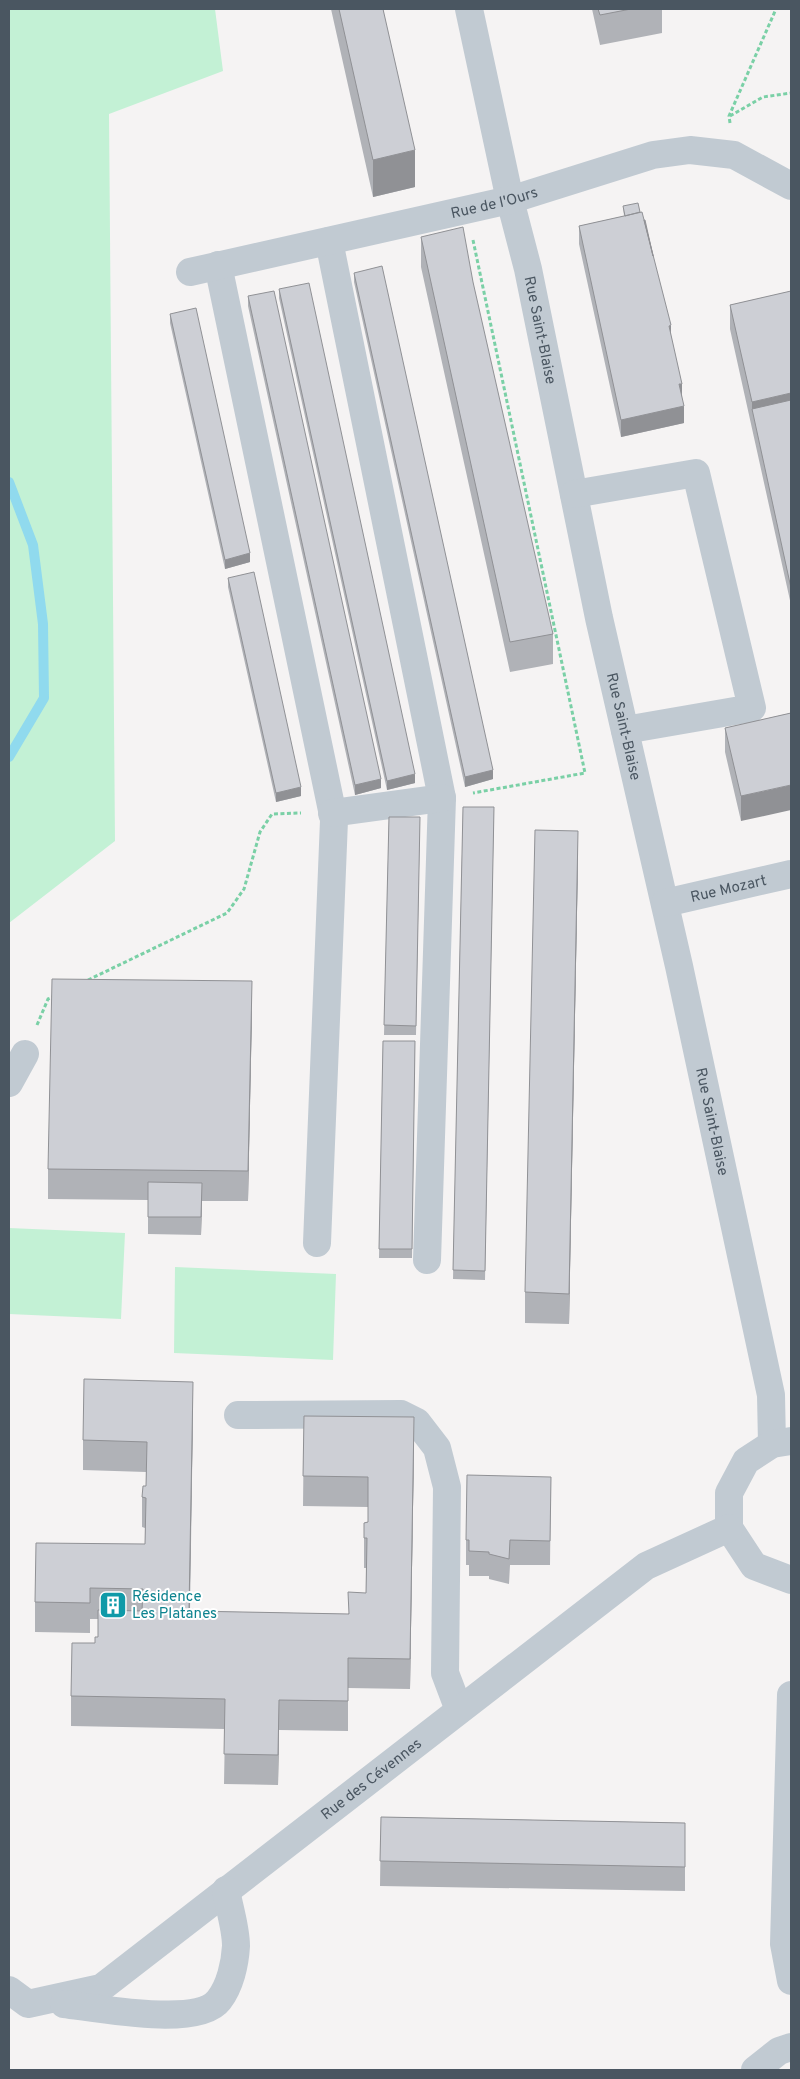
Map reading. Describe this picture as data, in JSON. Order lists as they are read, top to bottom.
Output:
{
  "streets": {
    "street": [
      "Rue de l'Ours",
      "Rue Saint-Blaise",
      "Rue Mozart",
      "Rue des Cévennes"
    ]
  },
  "crossings": [
    ["Rue de l'Ours", "Rue Saint-Blaise"],
    ["Rue Saint-Blaise", "Rue Mozart"],
    ["Rue Saint-Blaise", "Rue des Cévennes"]
  ],
  "places": {
    "building": ["Résidence Les Platanes"]
  }
}
